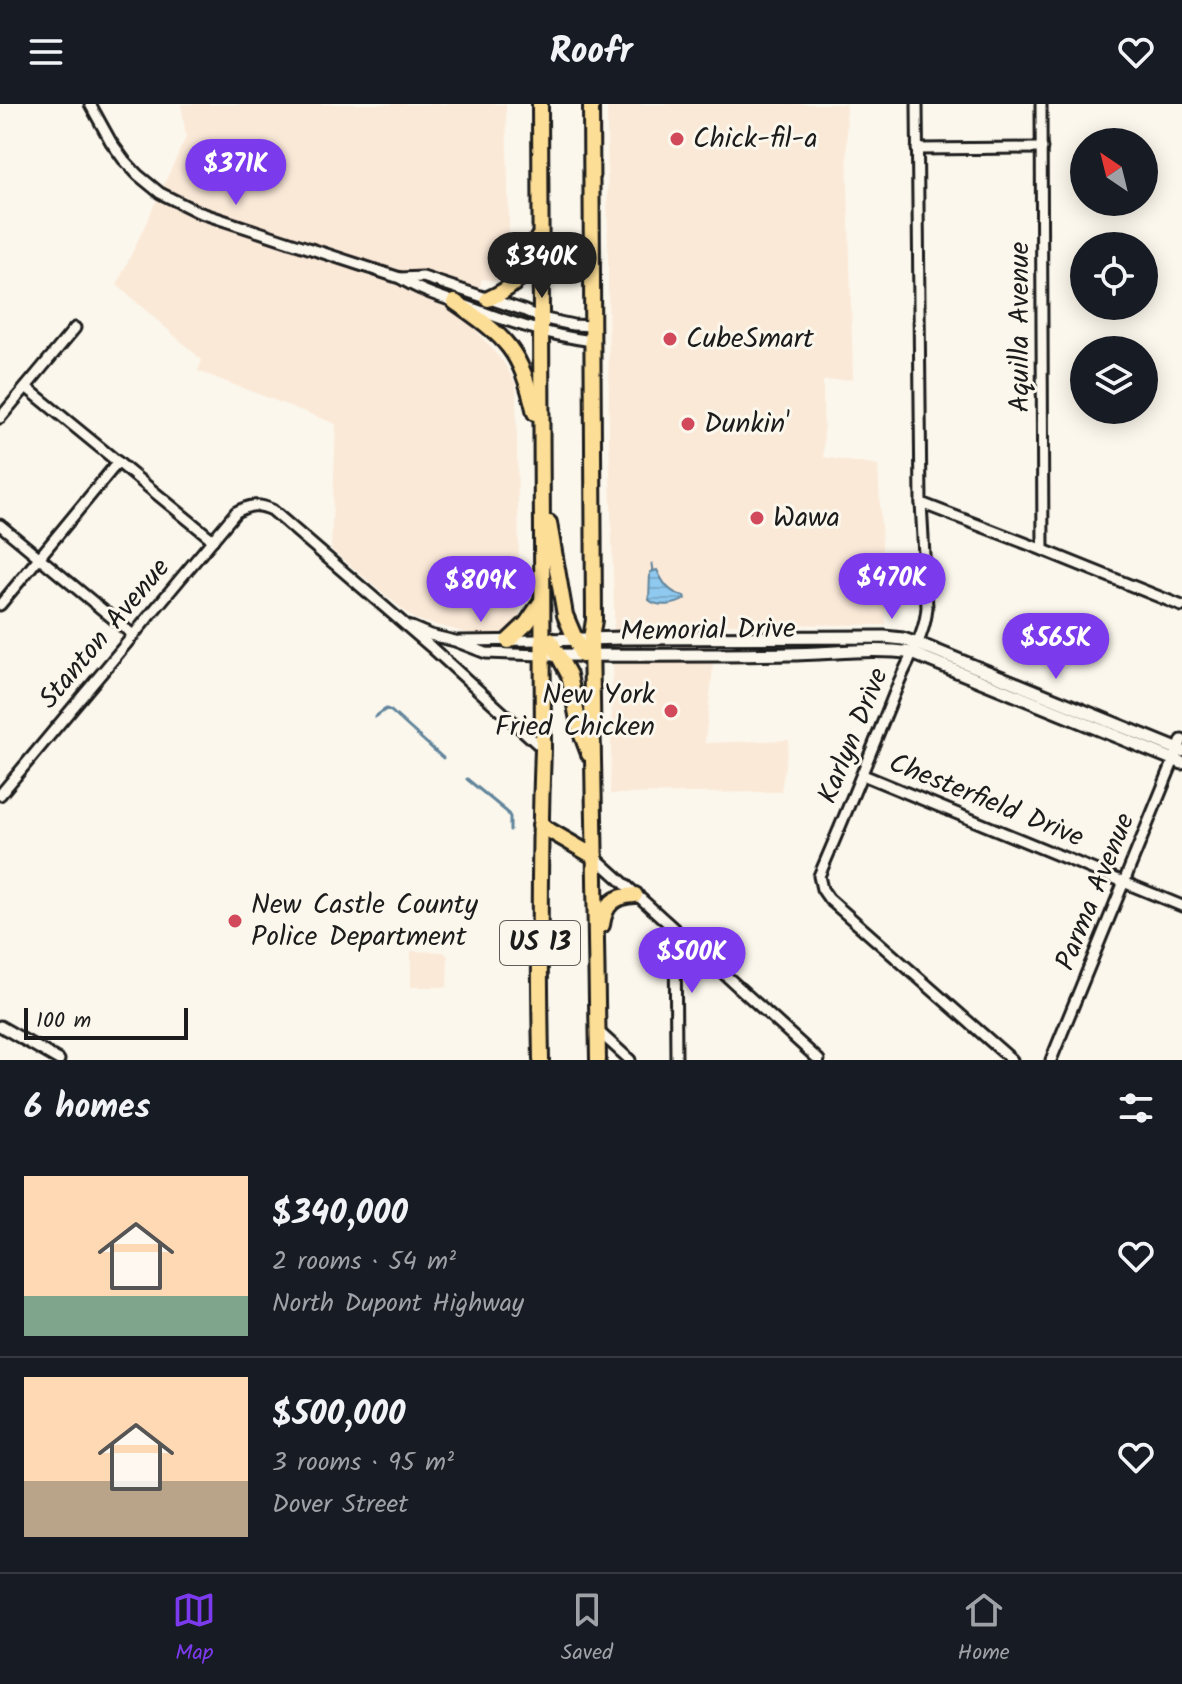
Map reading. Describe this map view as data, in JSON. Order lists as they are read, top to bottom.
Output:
{
  "streets": {
    "highway": ["US 13"],
    "street": [
      "Aquilla Avenue",
      "Memorial Drive",
      "Stanton Avenue",
      "Karlyn Drive",
      "Chesterfield Drive",
      "Parma Avenue"
    ]
  },
  "crossings": [
    ["Memorial Drive", "Stanton Avenue"],
    ["Memorial Drive", "Karlyn Drive"],
    ["Memorial Drive", "Parma Avenue"],
    ["Memorial Drive", "US 13"],
    ["Karlyn Drive", "Chesterfield Drive"],
    ["Chesterfield Drive", "Parma Avenue"]
  ],
  "places": [
    "Chick-fil-a",
    "CubeSmart",
    "Dunkin'",
    "Wawa",
    "New York Fried Chicken",
    "New Castle County Police Department"
  ],
  "scale_bar": "100 m",
  "north": "top left",
  "page": {
    "header": "Roofr",
    "price": [
      "$371K",
      "$340K",
      "$470K",
      "$809K",
      "$565K",
      "$500K"
    ],
    "scale": "100 m",
    "heading": "6 homes",
    "list": [
      {
        "name": "$340,000",
        "note": "2 rooms · 54 m² · North Dupont Highway"
      },
      {
        "name": "$500,000",
        "note": "3 rooms · 95 m² · Dover Street"
      }
    ],
    "tabs": ["Map", "Saved", "Home"]
  }
}
